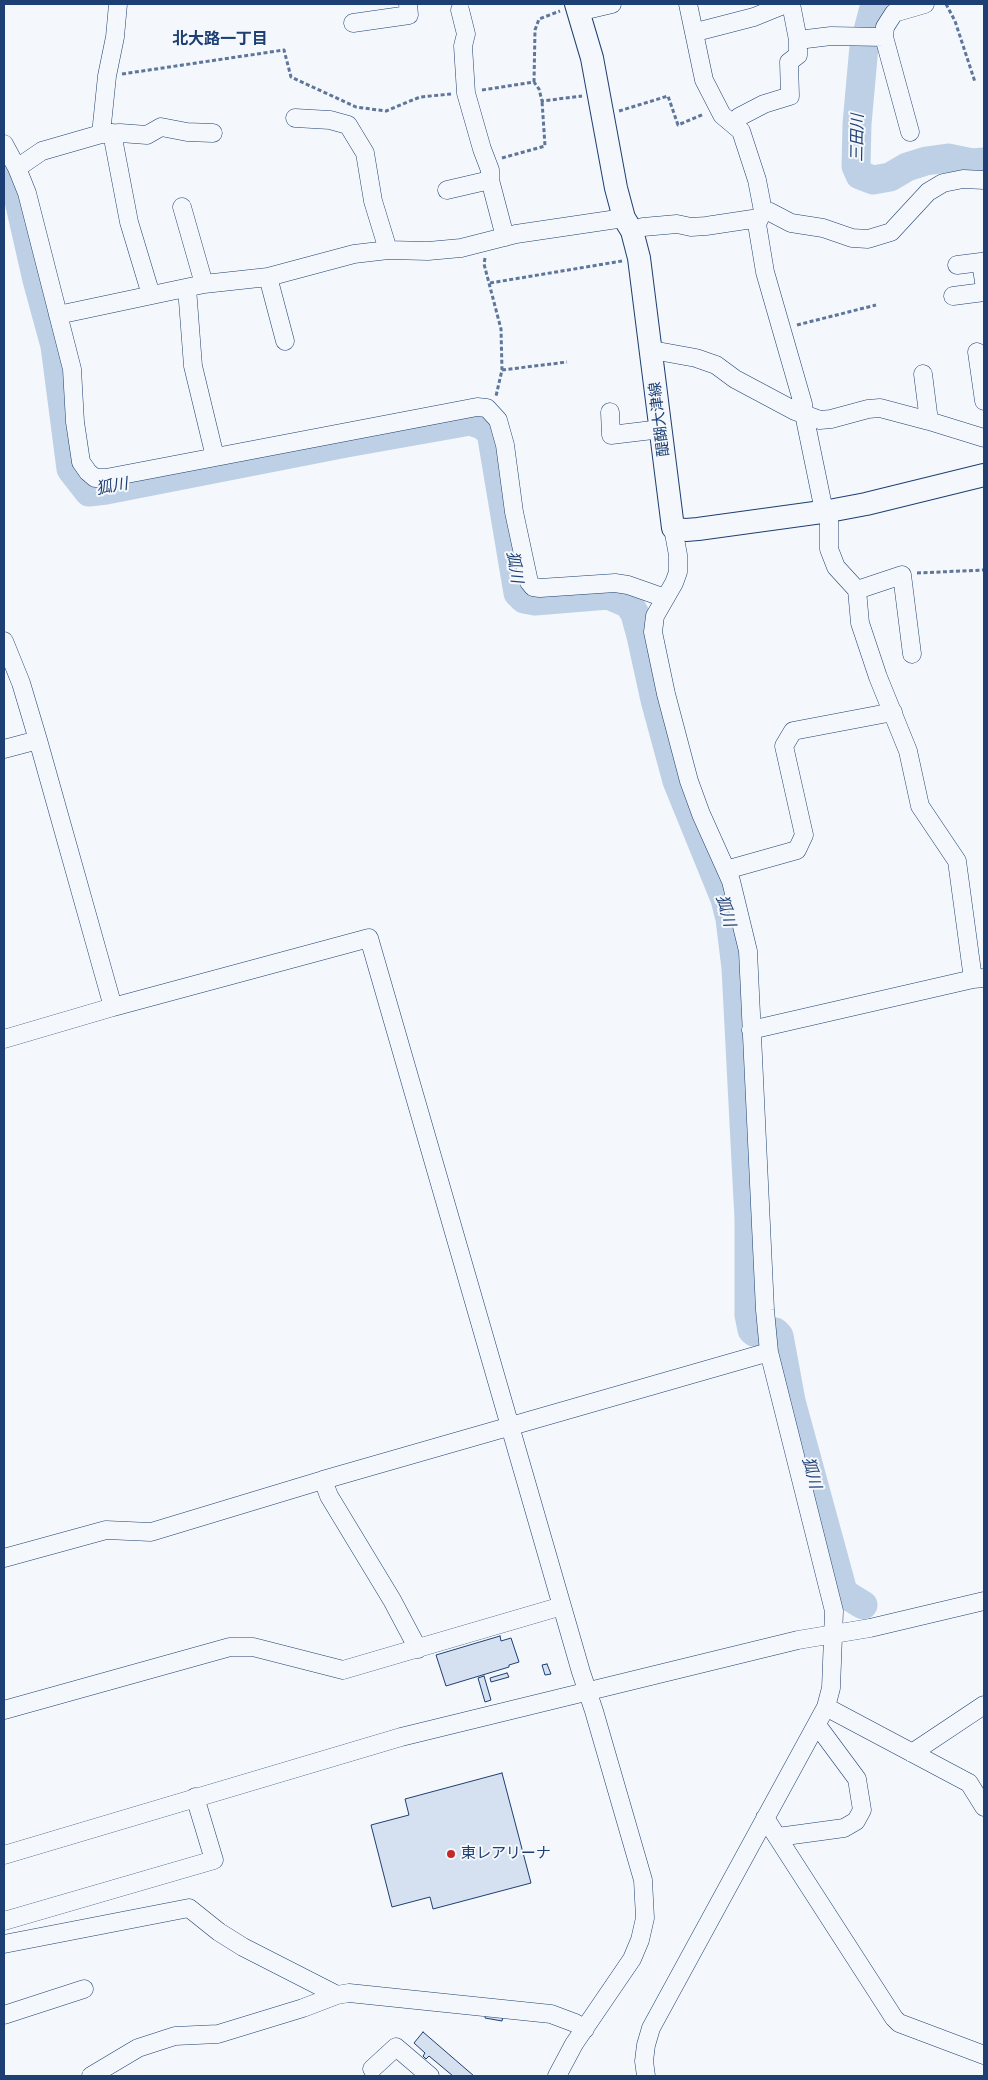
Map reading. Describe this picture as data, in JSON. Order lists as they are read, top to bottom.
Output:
{
  "streets": {
    "main road": ["醍醐大津線"]
  },
  "districts": ["北大路一丁目"],
  "water": ["三田川", "狐川"],
  "places": ["東レアリーナ"]
}
